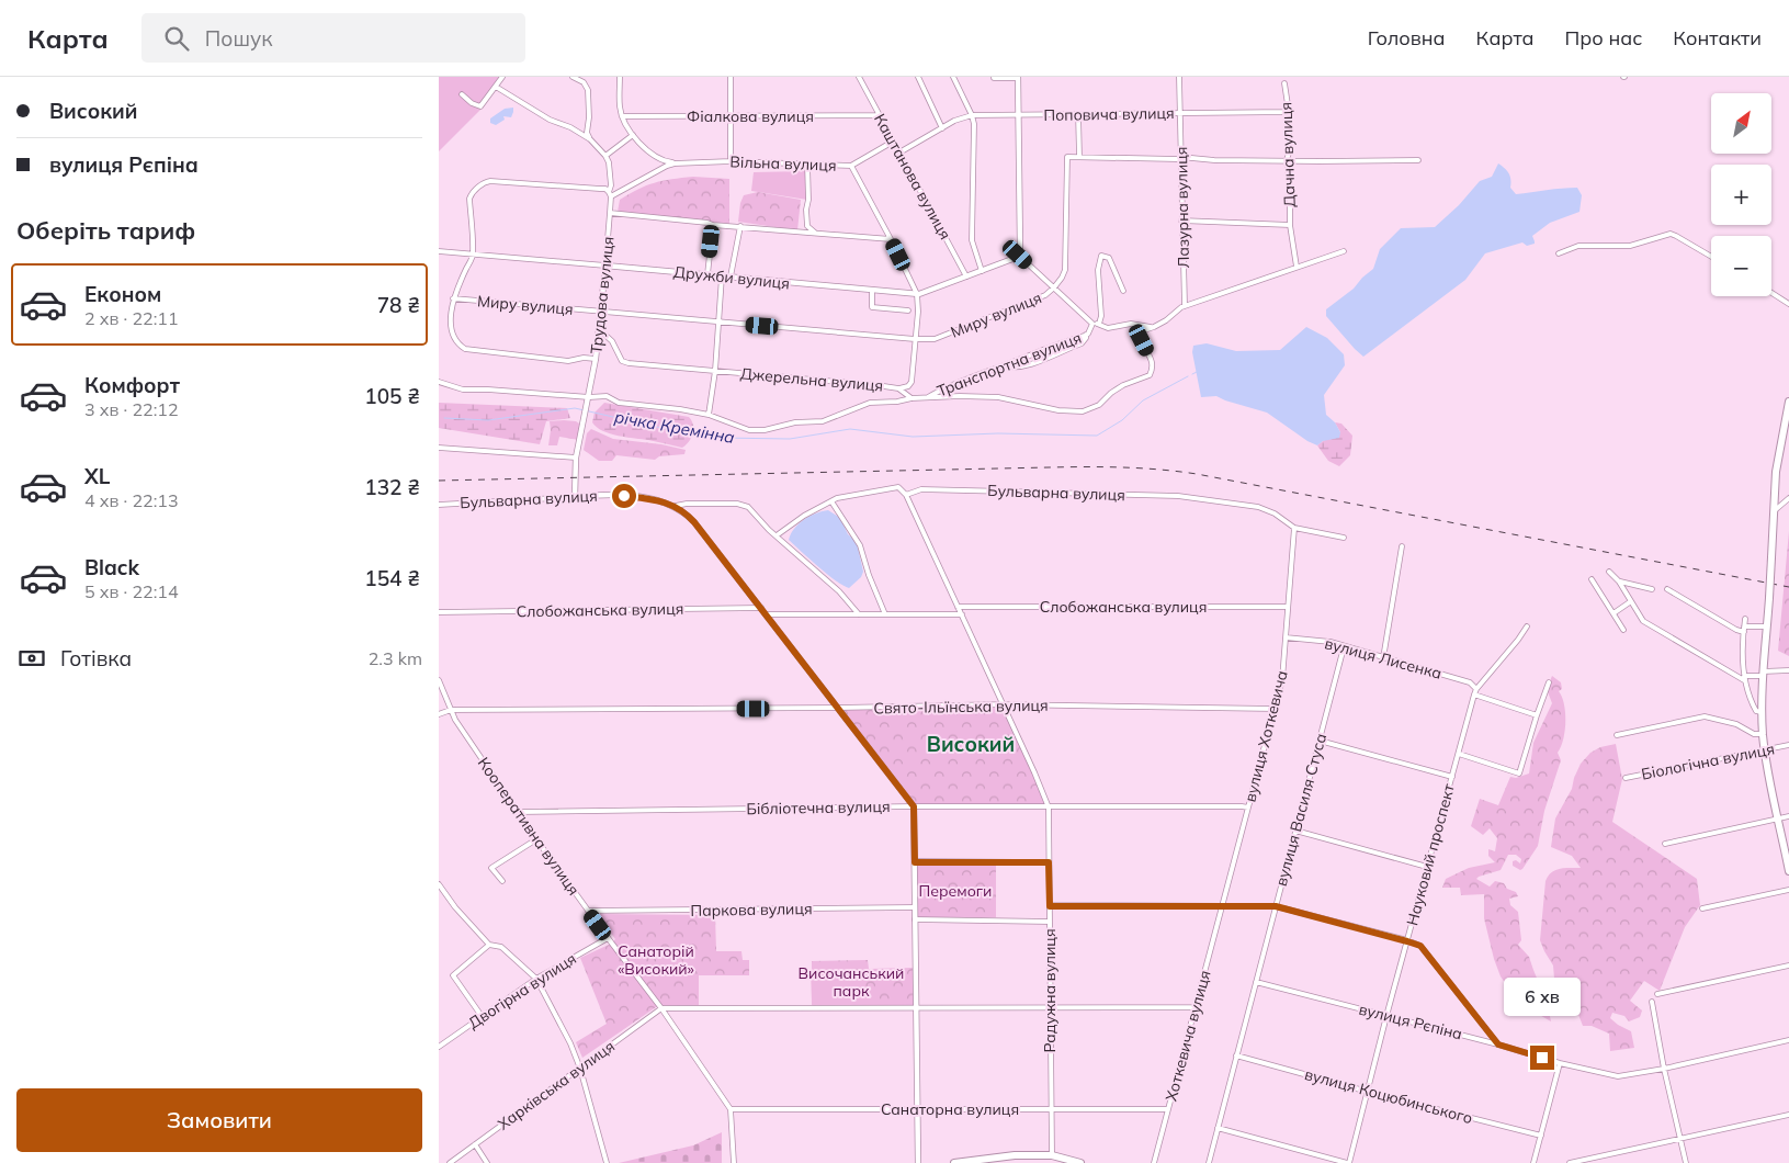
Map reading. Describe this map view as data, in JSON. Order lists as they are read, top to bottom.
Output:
{
  "streets": {
    "street": [
      "Поповича вулиця",
      "Фіалкова вулиця",
      "Дачна вулиця",
      "Вільна вулиця",
      "Каштанова вулиця",
      "Лазурна вулиця",
      "Дружби вулиця",
      "Трудова вулиця",
      "Миру вулиця",
      "Транспортна вулиця",
      "Джерельна вулиця",
      "Бульварна вулиця",
      "Слобожанська вулиця",
      "вулиця Лисенка",
      "Свято-Ільїнська вулиця",
      "вулиця Хоткевича",
      "Біологічна вулиця",
      "Бібліотечна вулиця",
      "вулиця Василя Стуса",
      "Кооперативна вулиця",
      "Науковий проспект",
      "Паркова вулиця",
      "Двогірна вулиця",
      "Радужна вулиця",
      "вулиця Рєпіна",
      "Хоткевича вулиця",
      "Харківська вулиця",
      "вулиця Коцюбинського",
      "Санаторна вулиця"
    ]
  },
  "crossings": [
    ["Поповича вулиця", "Дачна вулиця"],
    ["Поповича вулиця", "Лазурна вулиця"],
    ["Фіалкова вулиця", "Каштанова вулиця"],
    ["Вільна вулиця", "Каштанова вулиця"],
    ["Вільна вулиця", "Трудова вулиця"],
    ["Каштанова вулиця", "Дружби вулиця"],
    ["Дружби вулиця", "Трудова вулиця"],
    ["Трудова вулиця", "Миру вулиця"],
    ["Трудова вулиця", "Джерельна вулиця"],
    ["Трудова вулиця", "Бульварна вулиця"],
    ["Бульварна вулиця", "вулиця Хоткевича"],
    ["Бульварна вулиця", "Радужна вулиця"],
    ["Слобожанська вулиця", "вулиця Хоткевича"],
    ["Слобожанська вулиця", "Радужна вулиця"],
    ["вулиця Лисенка", "вулиця Хоткевича"],
    ["вулиця Лисенка", "вулиця Василя Стуса"],
    ["вулиця Лисенка", "Науковий проспект"],
    ["Свято-Ільїнська вулиця", "вулиця Хоткевича"],
    ["Свято-Ільїнська вулиця", "Кооперативна вулиця"],
    ["Свято-Ільїнська вулиця", "Радужна вулиця"],
    ["вулиця Хоткевича", "Бібліотечна вулиця"],
    ["вулиця Хоткевича", "Хоткевича вулиця"],
    ["Бібліотечна вулиця", "Кооперативна вулиця"],
    ["Бібліотечна вулиця", "Радужна вулиця"],
    ["вулиця Василя Стуса", "вулиця Рєпіна"],
    ["вулиця Василя Стуса", "вулиця Коцюбинського"],
    ["Кооперативна вулиця", "Паркова вулиця"],
    ["Кооперативна вулиця", "Двогірна вулиця"],
    ["Кооперативна вулиця", "Харківська вулиця"],
    ["Кооперативна вулиця", "Санаторна вулиця"],
    ["Науковий проспект", "вулиця Рєпіна"],
    ["Науковий проспект", "вулиця Коцюбинського"],
    ["Радужна вулиця", "Санаторна вулиця"],
    ["Хоткевича вулиця", "Санаторна вулиця"]
  ],
  "districts": ["Високий"],
  "water": ["річка Кремінна"],
  "parks": ["Перемоги", "Санаторій «Високий»", "Височанський парк"],
  "north": "top right",
  "page": {
    "header": "Карта",
    "search": "Пошук",
    "nav": [
      "Головна",
      "Карта",
      "Про нас",
      "Контакти"
    ],
    "banner": ["Високий", "вулиця Рєпіна"],
    "map_buttons": ["+", "−"],
    "heading": "Оберіть тариф",
    "list": [
      {
        "name": "Економ",
        "note": "2 хв · 22:11",
        "value": "78 ₴"
      },
      {
        "name": "Комфорт",
        "note": "3 хв · 22:12",
        "value": "105 ₴"
      },
      {
        "name": "XL",
        "note": "4 хв · 22:13",
        "value": "132 ₴"
      },
      {
        "name": "Black",
        "note": "5 хв · 22:14",
        "value": "154 ₴"
      }
    ],
    "pay": ["Готівка", "2.3 km"],
    "bubble": "6 хв",
    "buttons": "Замовити"
  }
}
